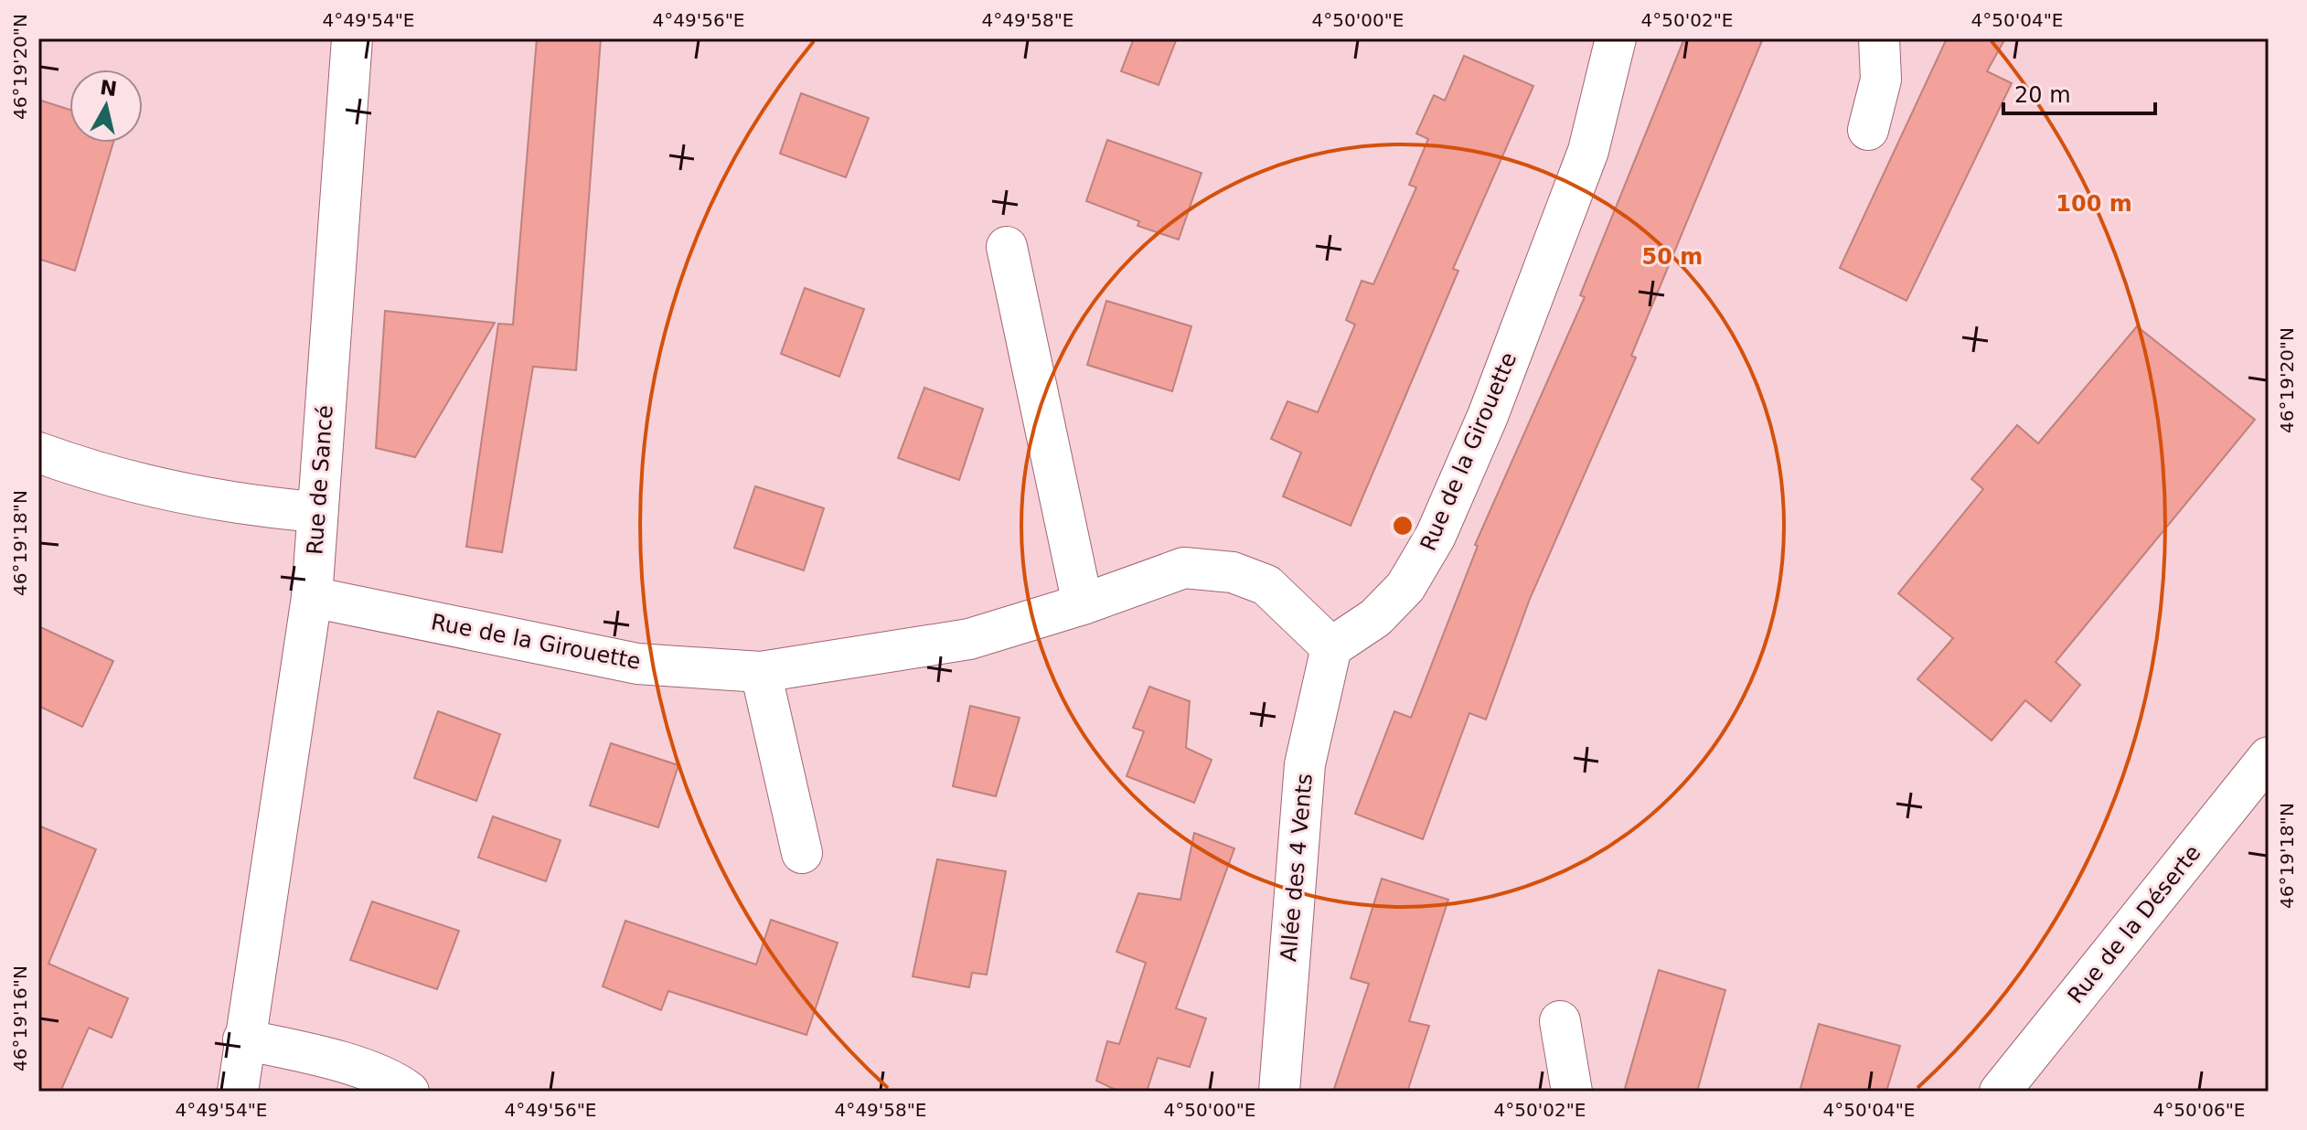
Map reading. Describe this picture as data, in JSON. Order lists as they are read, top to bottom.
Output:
{
  "streets": {
    "street": [
      "Rue de la Girouette",
      "Rue de Sancé",
      "Allée des 4 Vents",
      "Rue de la Déserte"
    ]
  },
  "crossings": [
    ["Rue de la Girouette", "Rue de Sancé"],
    ["Rue de la Girouette", "Allée des 4 Vents"]
  ],
  "scale_bar": "20 m",
  "north": "top",
  "coordinates": [
    "4°49'54\"E",
    "4°49'56\"E",
    "4°49'58\"E",
    "4°50'00\"E",
    "4°50'02\"E",
    "4°50'04\"E",
    "46°19'20\"N",
    "46°19'18\"N",
    "46°19'16\"N",
    "4°50'06\"E"
  ],
  "rings": ["100 m", "50 m"]
}
